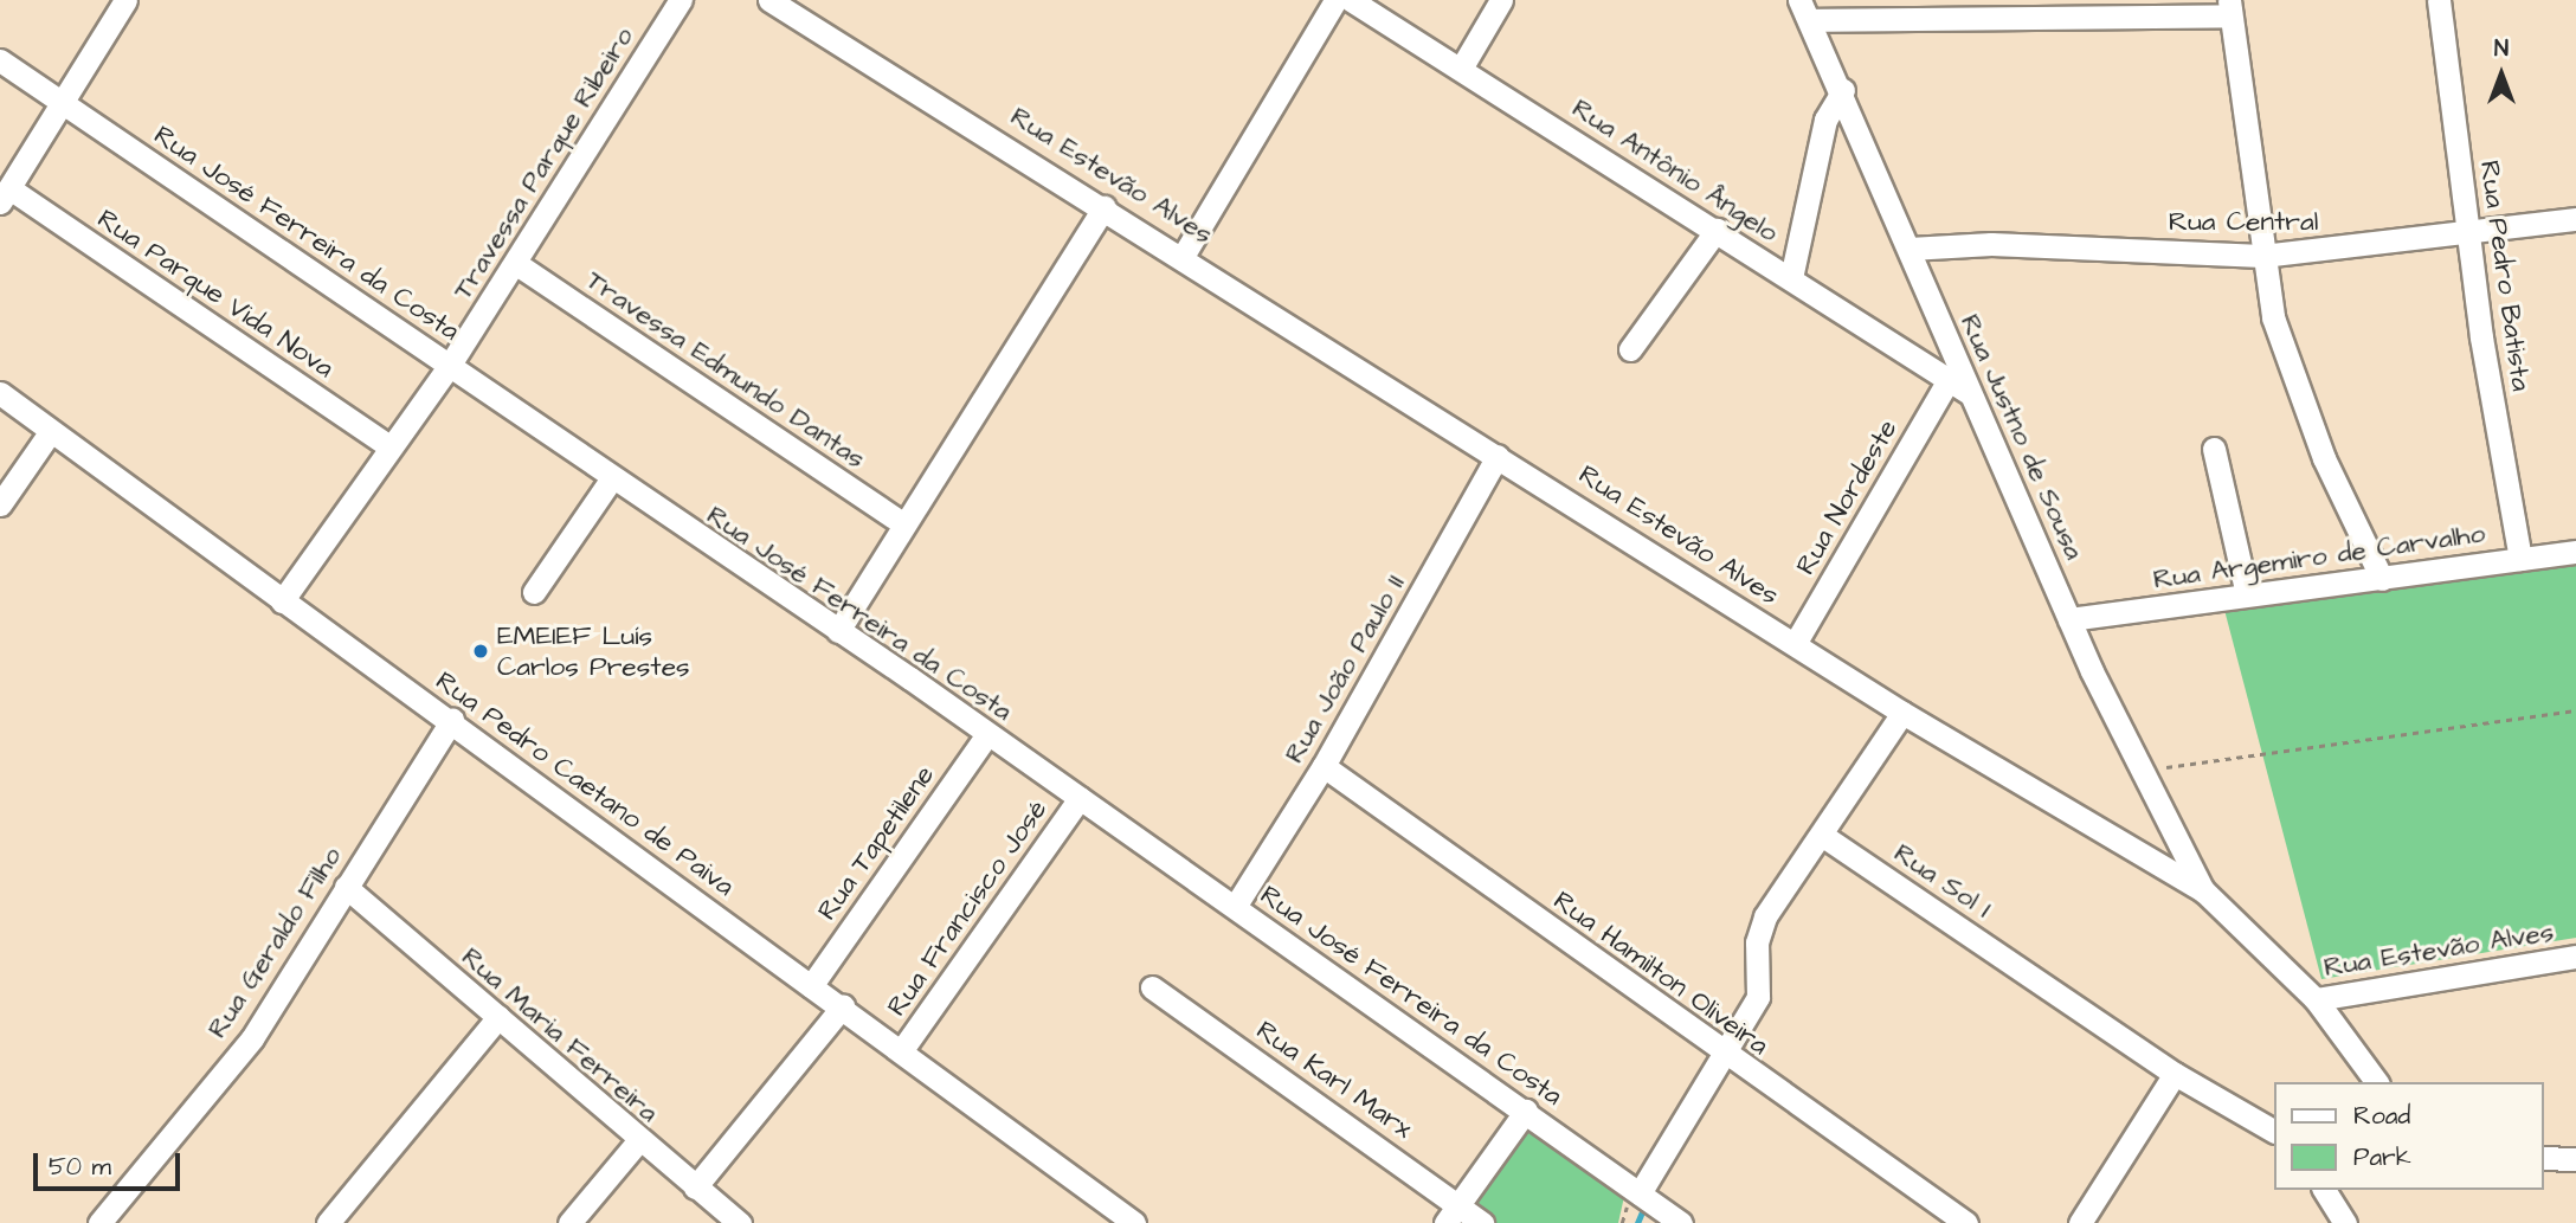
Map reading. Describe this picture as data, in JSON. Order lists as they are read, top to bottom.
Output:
{
  "streets": {
    "street": [
      "Travessa Parque Ribeiro",
      "Rua Antônio Ângelo",
      "Rua Estevão Alves",
      "Rua Central",
      "Rua José Ferreira da Costa",
      "Rua Pedro Batista",
      "Rua Parque Vida Nova",
      "Travessa Edmundo Dantas",
      "Rua Justno de Sousa",
      "Rua Nordeste",
      "Rua Argemiro de Carvalho",
      "Rua João Paulo II",
      "Rua Pedro Caetano de Paiva",
      "Rua Tapetilene",
      "Rua Sol I",
      "Rua Francisco José",
      "Rua Geraldo Filho",
      "Rua Hamilton Oliveira",
      "Rua Maria Ferreira",
      "Rua Karl Marx"
    ]
  },
  "crossings": [
    ["Travessa Parque Ribeiro", "Rua José Ferreira da Costa"],
    ["Travessa Parque Ribeiro", "Rua Parque Vida Nova"],
    ["Travessa Parque Ribeiro", "Travessa Edmundo Dantas"],
    ["Travessa Parque Ribeiro", "Rua Pedro Caetano de Paiva"],
    ["Rua Antônio Ângelo", "Rua Justno de Sousa"],
    ["Rua Antônio Ângelo", "Rua Nordeste"],
    ["Rua Estevão Alves", "Rua Justno de Sousa"],
    ["Rua Estevão Alves", "Rua Nordeste"],
    ["Rua Estevão Alves", "Rua João Paulo II"],
    ["Rua Central", "Rua Pedro Batista"],
    ["Rua Central", "Rua Justno de Sousa"],
    ["Rua José Ferreira da Costa", "Rua João Paulo II"],
    ["Rua José Ferreira da Costa", "Rua Tapetilene"],
    ["Rua José Ferreira da Costa", "Rua Francisco José"],
    ["Rua Pedro Batista", "Rua Argemiro de Carvalho"],
    ["Rua Justno de Sousa", "Rua Nordeste"],
    ["Rua Justno de Sousa", "Rua Argemiro de Carvalho"],
    ["Rua João Paulo II", "Rua Hamilton Oliveira"],
    ["Rua Pedro Caetano de Paiva", "Rua Tapetilene"],
    ["Rua Pedro Caetano de Paiva", "Rua Francisco José"],
    ["Rua Pedro Caetano de Paiva", "Rua Geraldo Filho"],
    ["Rua Geraldo Filho", "Rua Maria Ferreira"]
  ],
  "places": ["EMEIEF Luís Carlos Prestes"],
  "legend": ["Road", "Park"],
  "scale_bar": "50 m",
  "north": "top"
}
